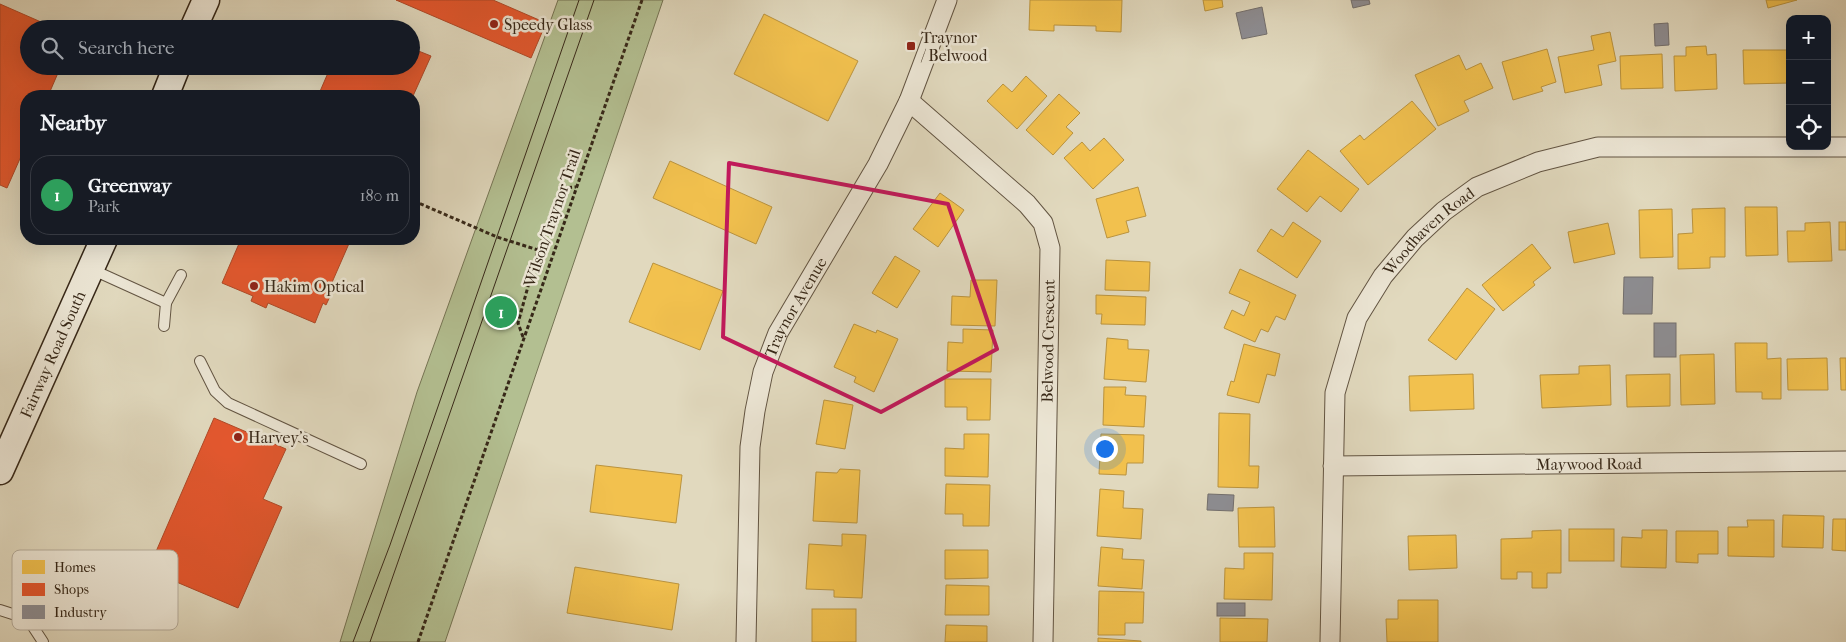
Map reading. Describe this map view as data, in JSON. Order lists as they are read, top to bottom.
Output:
{
  "streets": {
    "main road": ["Fairway Road South"],
    "street": [
      "Woodhaven Road",
      "Traynor Avenue",
      "Belwood Crescent",
      "Maywood Road"
    ],
    "path": ["Wilson/Traynor Trail"]
  },
  "crossings": [
    ["Woodhaven Road", "Maywood Road"],
    ["Traynor Avenue", "Belwood Crescent"]
  ],
  "places": {
    "other": ["Speedy Glass", "Hakim Optical", "Harvey's"],
    "transit": ["Traynor / Belwood"]
  },
  "legend": ["Homes", "Shops", "Industry"],
  "page": {
    "map_buttons": ["+", "−"],
    "search": "Search here",
    "heading": "Nearby",
    "list": [
      {
        "mark": "1",
        "name": "Greenway",
        "note": "Park",
        "value": "180 m"
      }
    ],
    "pins": "1"
  }
}
